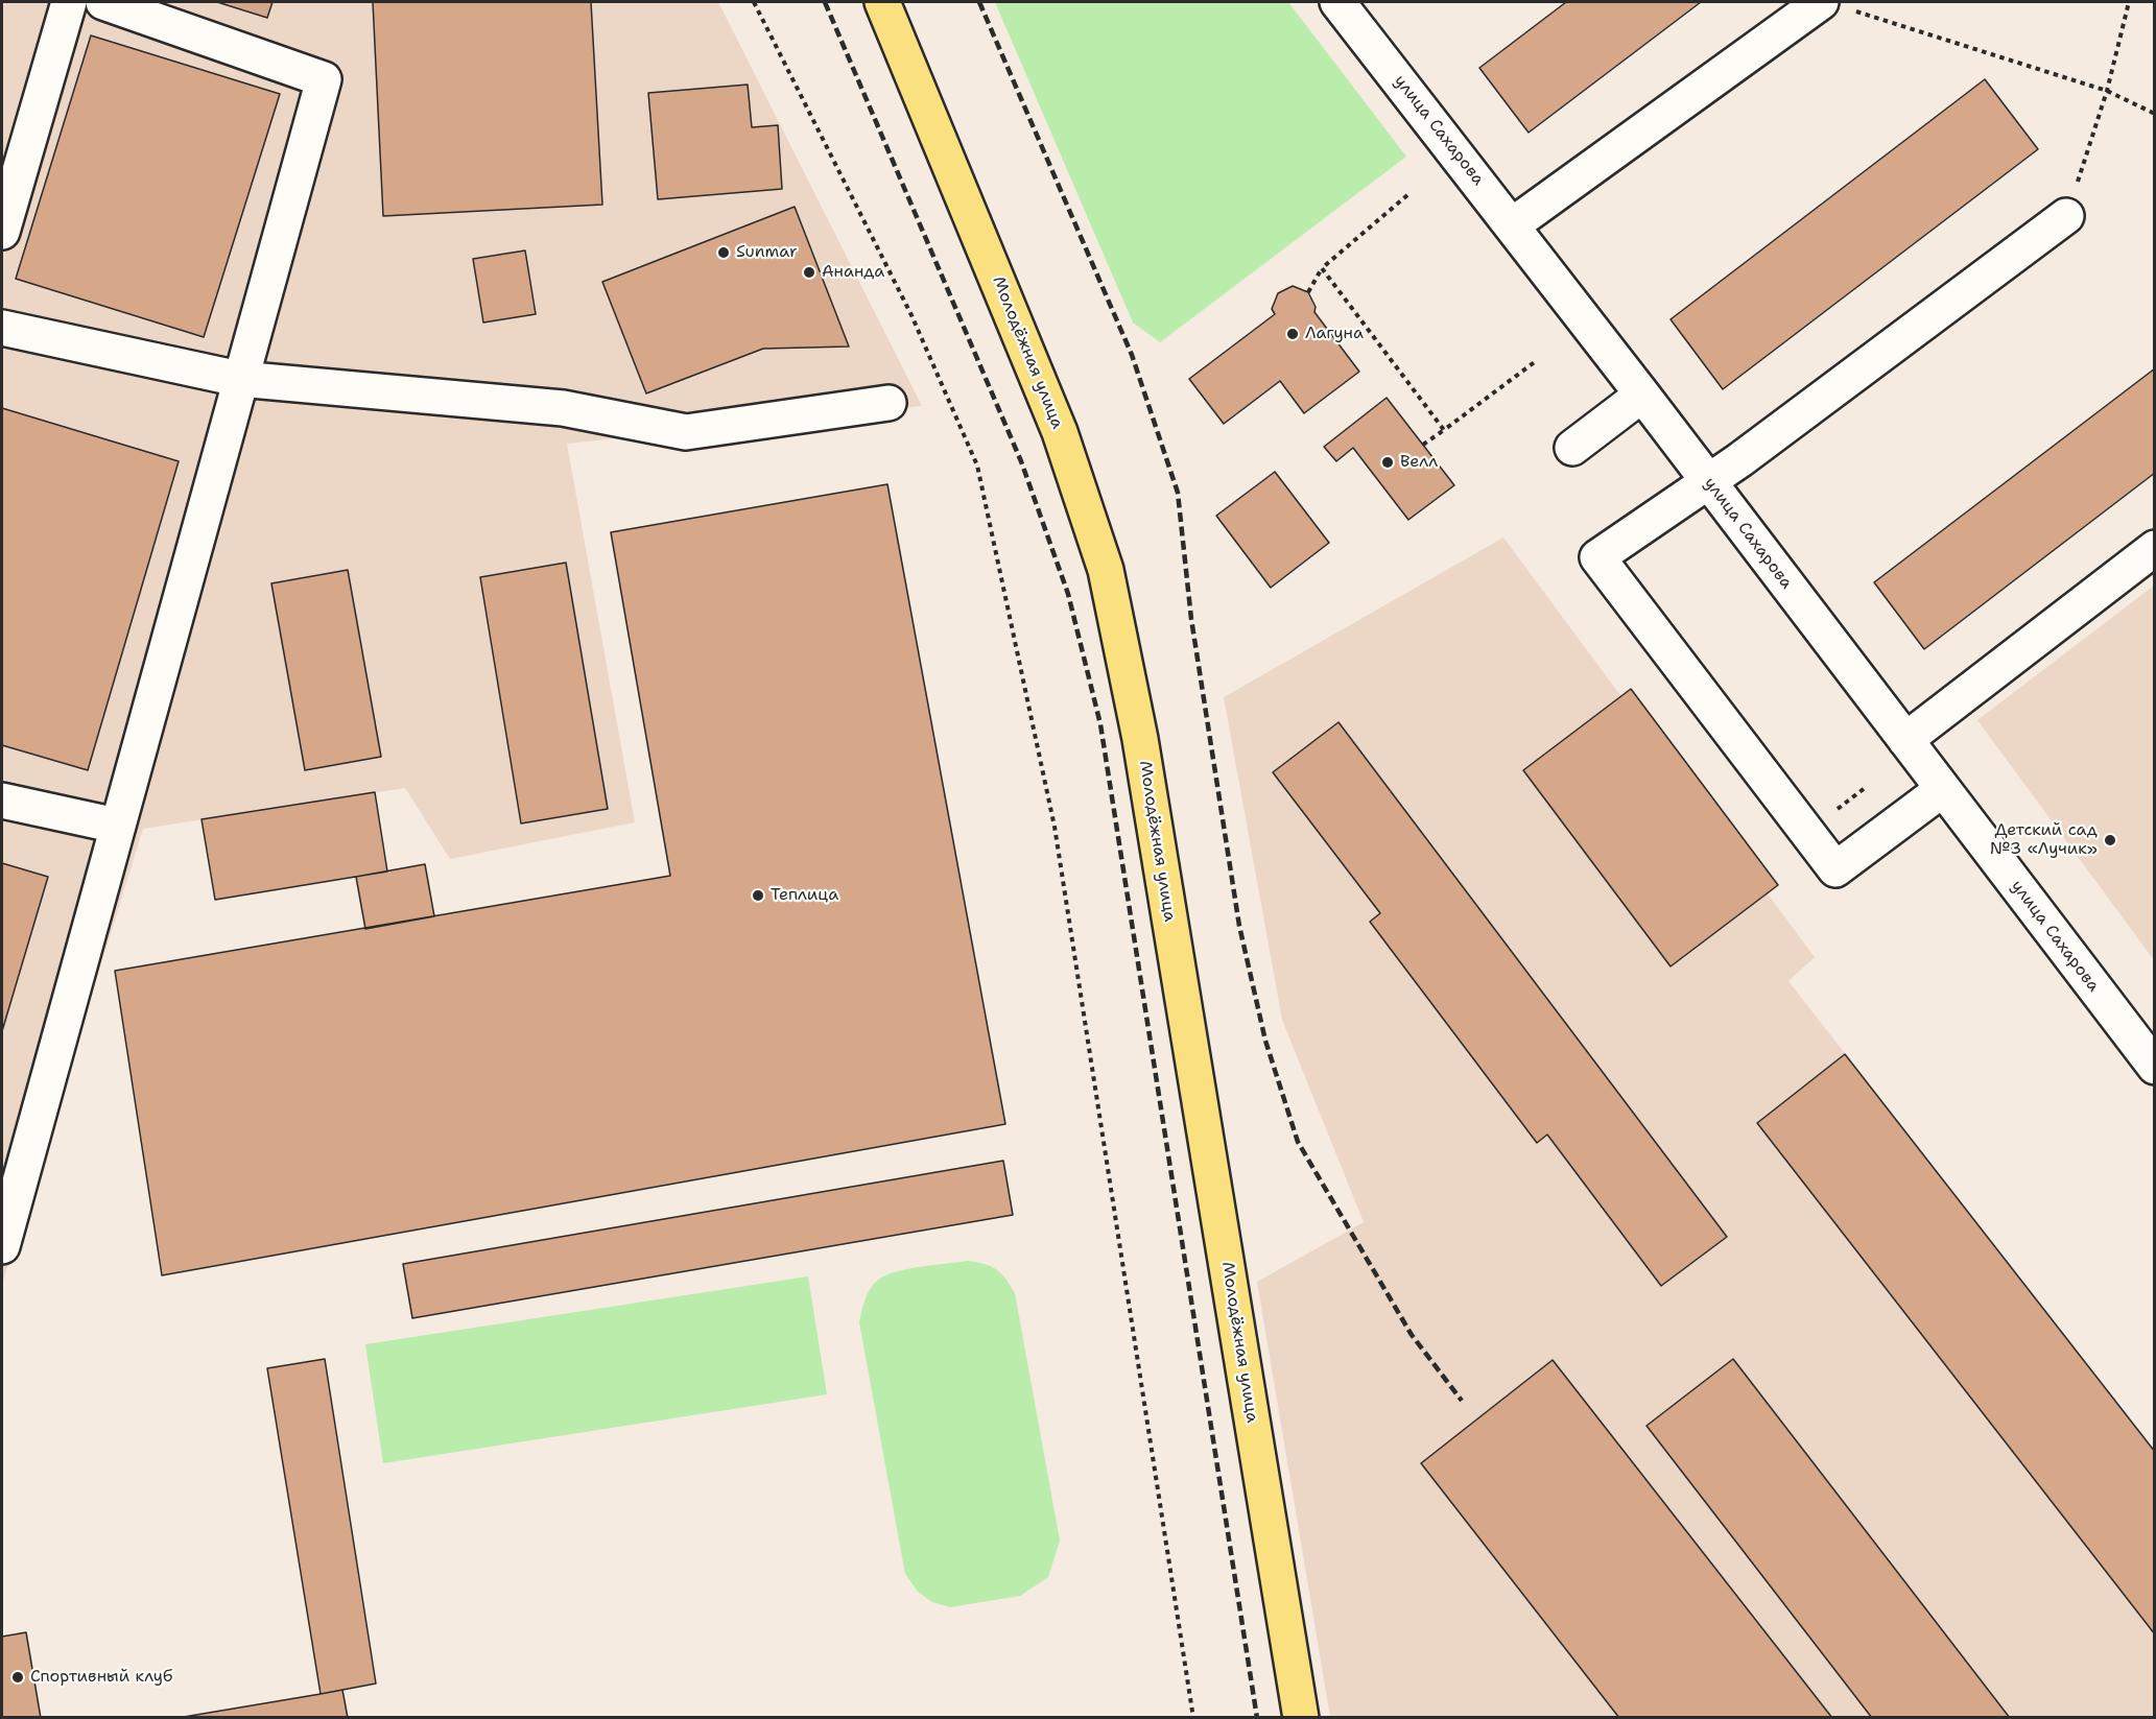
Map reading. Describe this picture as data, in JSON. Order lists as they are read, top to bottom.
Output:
{
  "streets": {
    "main road": ["Молодёжная улица"],
    "street": ["улица Сахарова"]
  },
  "places": [
    "Sunmar",
    "Ананда",
    "Лагуна",
    "Велл",
    "Детский сад №3 «Лучик»",
    "Теплица",
    "Спортивный клуб"
  ]
}
